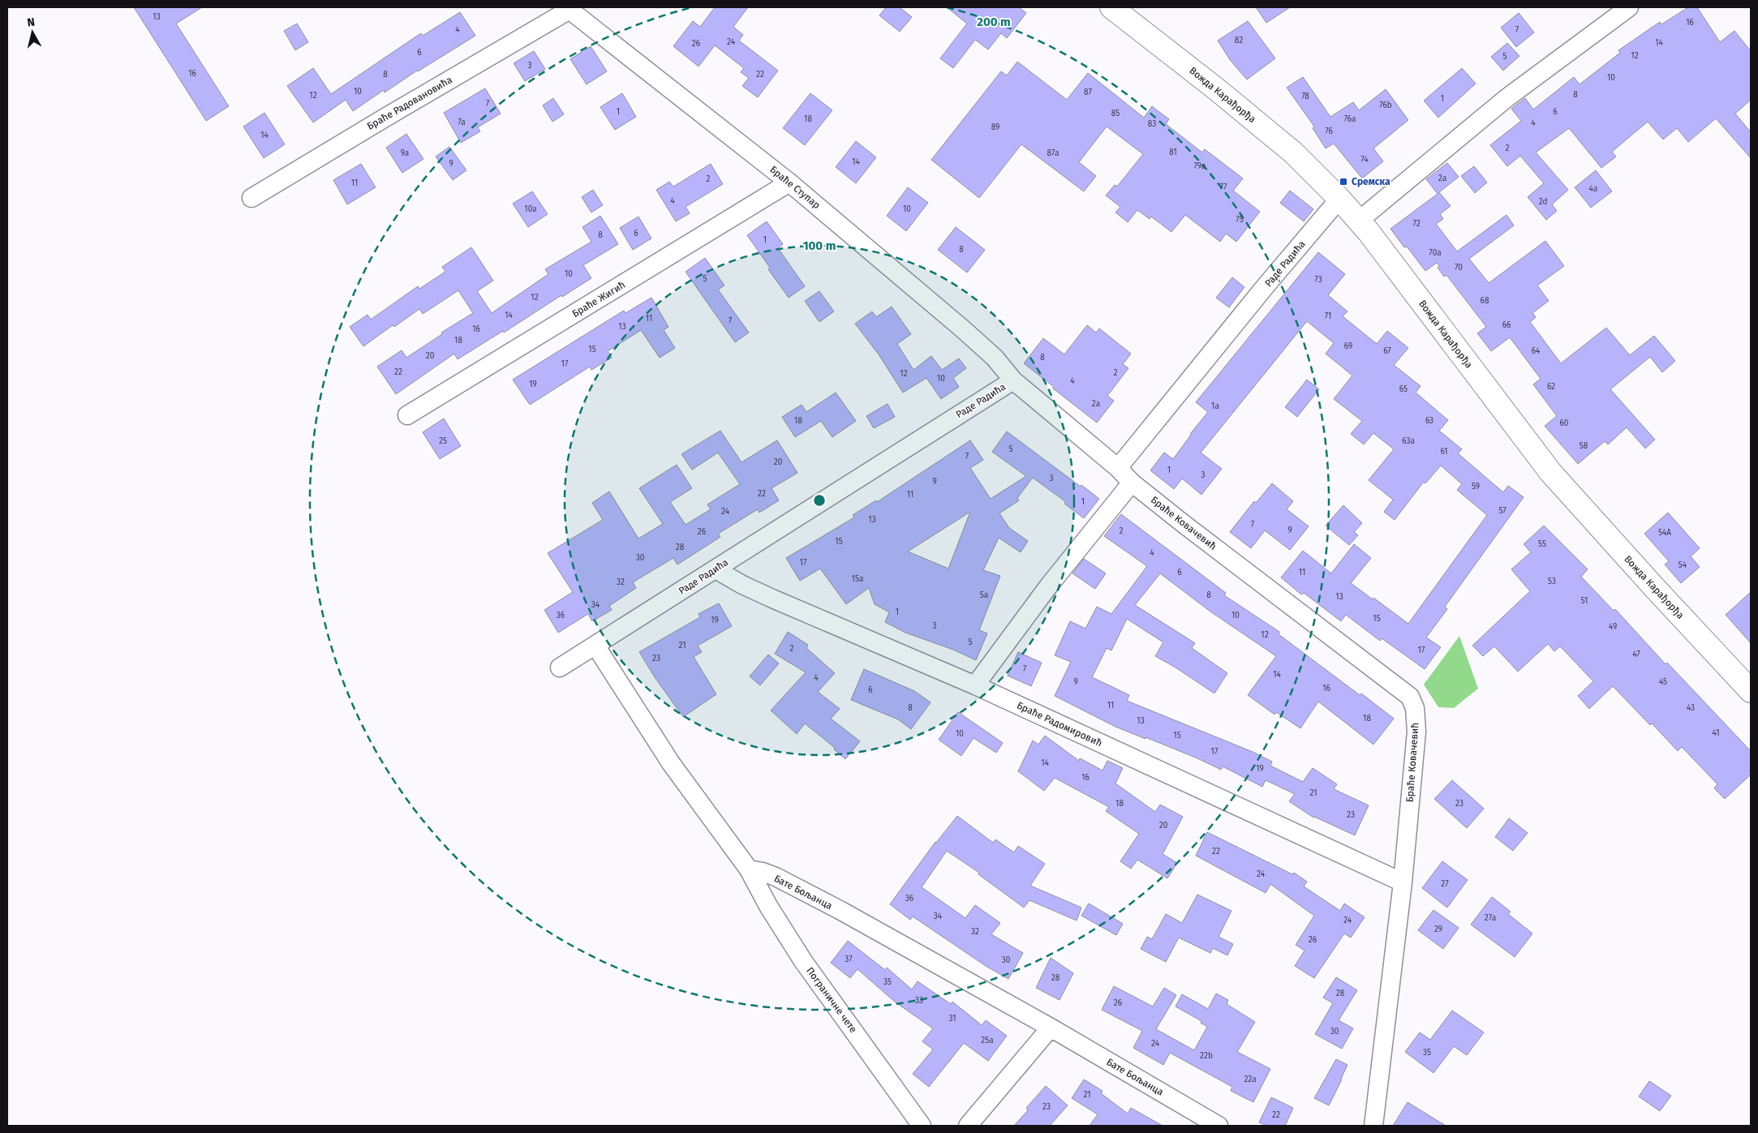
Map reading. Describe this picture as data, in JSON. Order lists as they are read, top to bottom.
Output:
{
  "streets": {
    "main road": ["Вожда Карађорђа"],
    "street": [
      "Браће Радовановића",
      "Браће Ступар",
      "Раде Радића",
      "Браће Жигић",
      "Браће Ковачевић",
      "Браће Радомировић",
      "Бате Бољанца",
      "Пограничне чете"
    ]
  },
  "crossings": [
    ["Вожда Карађорђа", "Раде Радића"],
    ["Браће Радовановића", "Браће Ступар"],
    ["Браће Ступар", "Раде Радића"],
    ["Браће Ступар", "Браће Жигић"],
    ["Раде Радића", "Браће Ковачевић"],
    ["Раде Радића", "Браће Радомировић"],
    ["Браће Ковачевић", "Браће Радомировић"],
    ["Бате Бољанца", "Пограничне чете"]
  ],
  "places": {
    "transit": ["Сремска"]
  },
  "house_numbers": [
    "13",
    "16",
    "4",
    "7",
    "82",
    "24",
    "14",
    "26",
    "6",
    "12",
    "5",
    "3",
    "16",
    "8",
    "22",
    "10",
    "10",
    "87",
    "8",
    "12",
    "78",
    "1",
    "7",
    "76b",
    "1",
    "6",
    "85",
    "18",
    "76a",
    "7a",
    "4",
    "83",
    "89",
    "76",
    "14",
    "2",
    "81",
    "9a",
    "87a",
    "74",
    "14",
    "9",
    "79a",
    "2a",
    "2",
    "11",
    "77",
    "4a",
    "4",
    "2d",
    "10a",
    "10",
    "75",
    "72",
    "6",
    "8",
    "1",
    "8",
    "70a",
    "70",
    "10",
    "5",
    "73",
    "12",
    "68",
    "14",
    "71",
    "11",
    "7",
    "66",
    "13",
    "16",
    "18",
    "69",
    "15",
    "67",
    "64",
    "20",
    "8",
    "17",
    "22",
    "2",
    "12",
    "10",
    "4",
    "19",
    "62",
    "65",
    "2a",
    "1a",
    "18",
    "63",
    "60",
    "25",
    "63a",
    "58",
    "5",
    "61",
    "7",
    "20",
    "1",
    "3",
    "3",
    "9",
    "59",
    "22",
    "11",
    "1",
    "57",
    "24",
    "13",
    "7",
    "9",
    "2",
    "26",
    "54A",
    "15",
    "55",
    "28",
    "4",
    "30",
    "17",
    "54",
    "6",
    "11",
    "15a",
    "53",
    "32",
    "5a",
    "8",
    "13",
    "51",
    "34",
    "1",
    "36",
    "10",
    "15",
    "19",
    "3",
    "49",
    "12",
    "5",
    "21",
    "2",
    "17",
    "47",
    "23",
    "7",
    "14",
    "4",
    "9",
    "45",
    "16",
    "6",
    "11",
    "8",
    "43",
    "18",
    "13",
    "41",
    "10",
    "15",
    "17",
    "14",
    "19",
    "16",
    "21",
    "18",
    "23",
    "23",
    "20",
    "22",
    "24",
    "27",
    "36",
    "34",
    "27a",
    "24",
    "29",
    "32",
    "26",
    "37",
    "30",
    "28",
    "35",
    "28",
    "33",
    "26",
    "31",
    "30",
    "25a",
    "24",
    "35",
    "22b",
    "22a",
    "21",
    "23",
    "22"
  ],
  "north": "top",
  "rings": ["200 m", "100 m"]
}
